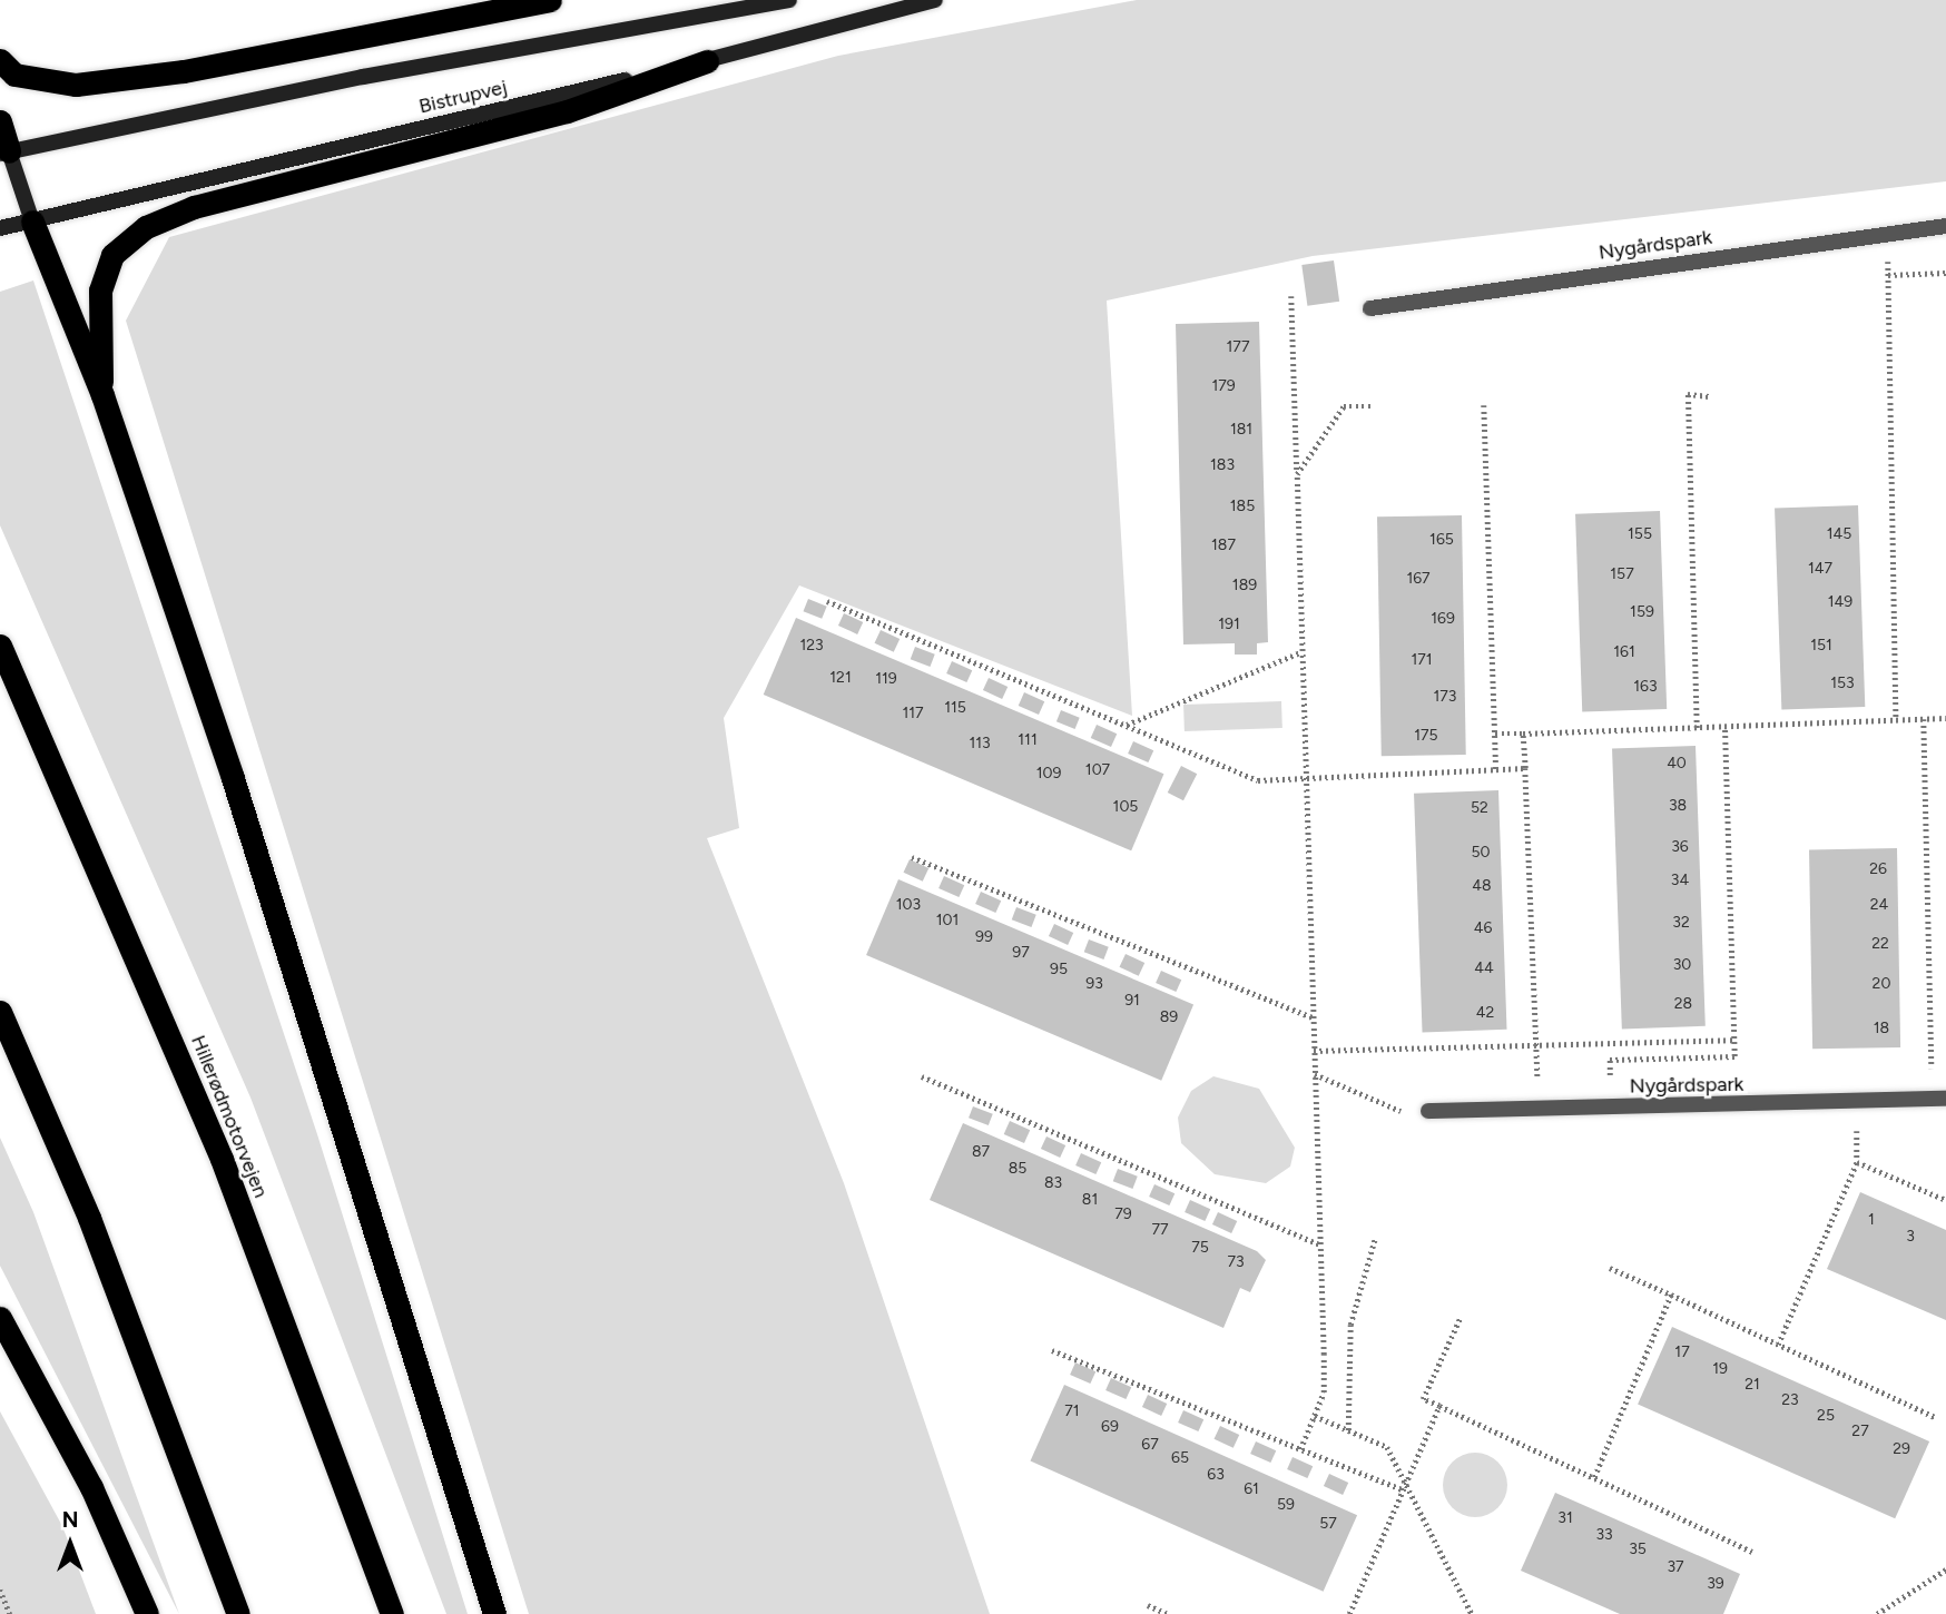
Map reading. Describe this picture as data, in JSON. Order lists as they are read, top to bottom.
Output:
{
  "streets": {
    "highway": ["Hillerødmotorvejen"],
    "main road": ["Bistrupvej"],
    "street": ["Nygårdspark"]
  },
  "house_numbers": [
    "177",
    "179",
    "181",
    "183",
    "185",
    "155",
    "145",
    "165",
    "187",
    "147",
    "157",
    "167",
    "189",
    "149",
    "159",
    "169",
    "191",
    "123",
    "151",
    "161",
    "171",
    "121",
    "119",
    "153",
    "163",
    "173",
    "115",
    "117",
    "175",
    "111",
    "113",
    "40",
    "107",
    "109",
    "38",
    "105",
    "52",
    "36",
    "50",
    "26",
    "34",
    "48",
    "103",
    "24",
    "101",
    "32",
    "46",
    "99",
    "22",
    "97",
    "30",
    "44",
    "95",
    "93",
    "20",
    "91",
    "28",
    "42",
    "89",
    "18",
    "87",
    "85",
    "83",
    "81",
    "79",
    "1",
    "77",
    "3",
    "75",
    "73",
    "17",
    "19",
    "21",
    "23",
    "71",
    "25",
    "69",
    "27",
    "67",
    "29",
    "65",
    "63",
    "61",
    "59",
    "31",
    "57",
    "33",
    "35",
    "37",
    "39"
  ],
  "north": "top"
}
